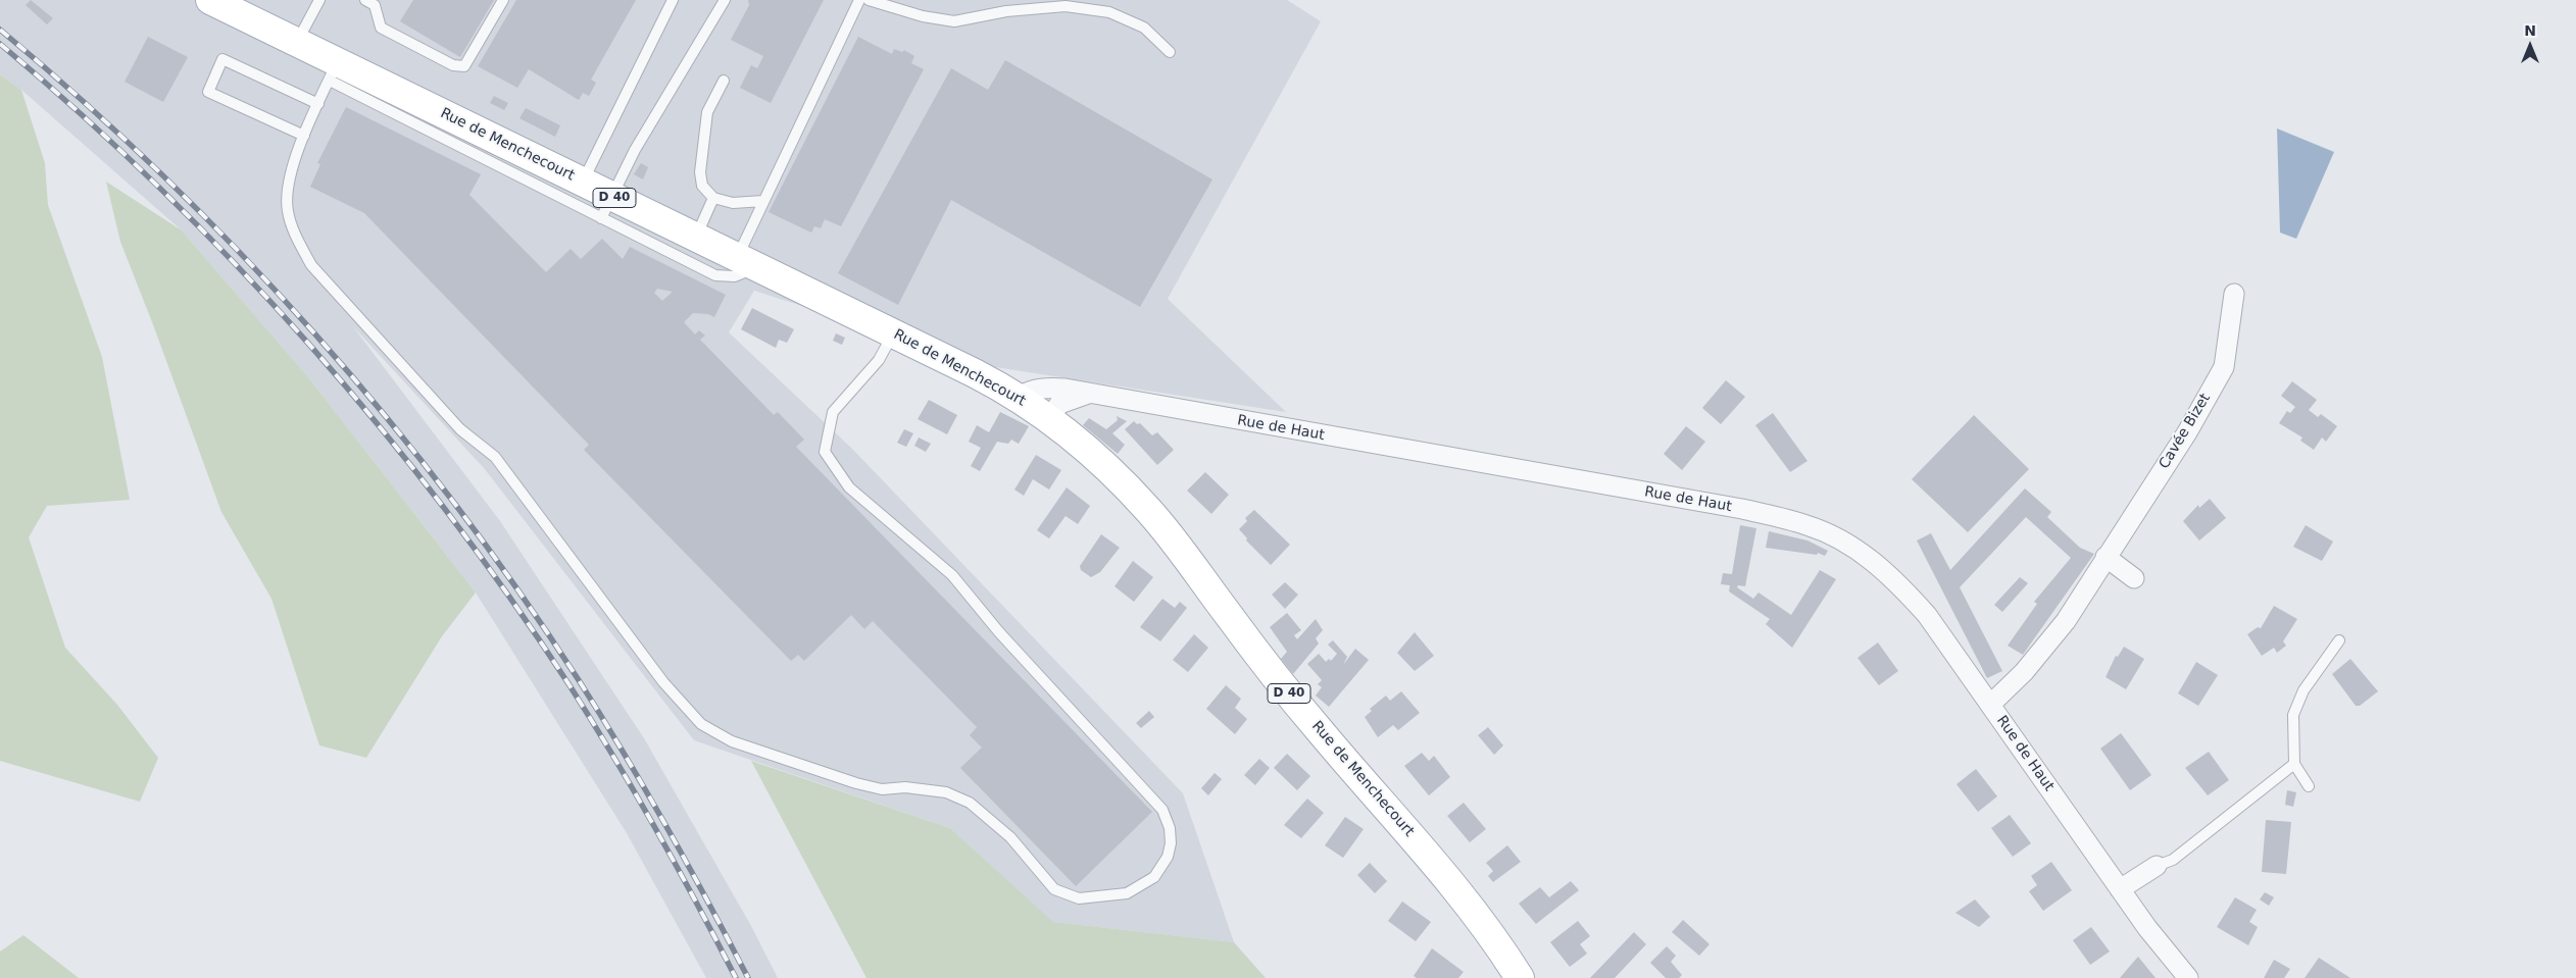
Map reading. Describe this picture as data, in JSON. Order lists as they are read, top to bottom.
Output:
{
  "streets": {
    "main road": ["Rue de Menchecourt", "D 40"],
    "street": ["Rue de Haut", "Cavée Bizet"]
  },
  "crossings": [
    ["Rue de Menchecourt", "Rue de Haut"],
    ["Rue de Haut", "Cavée Bizet"]
  ],
  "north": "top"
}
